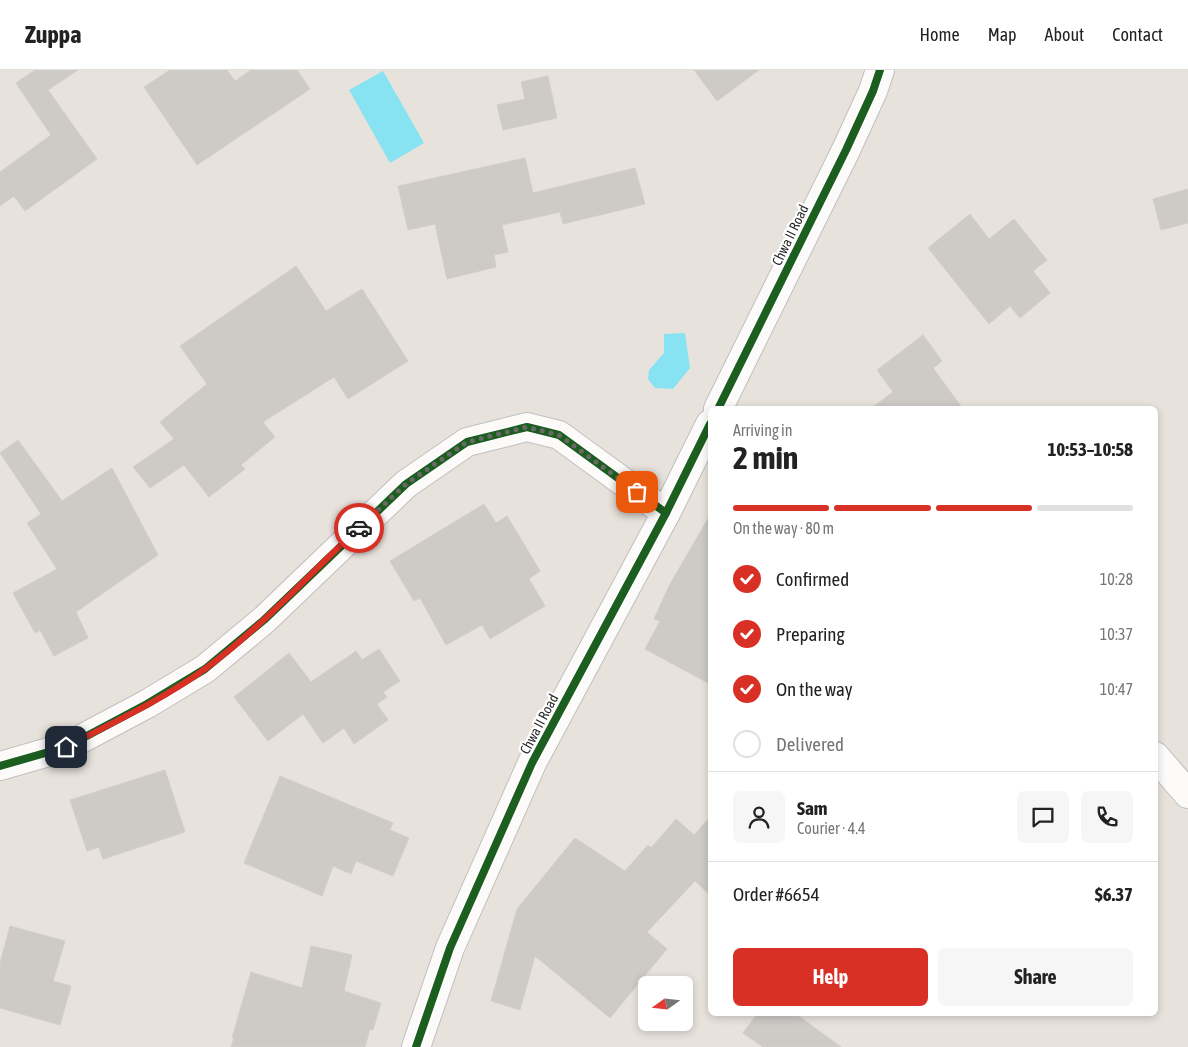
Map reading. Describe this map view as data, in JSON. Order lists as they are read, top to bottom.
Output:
{
  "streets": {
    "street": ["Chwa II Road"]
  },
  "north": "left",
  "page": {
    "header": "Zuppa",
    "nav": [
      "Home",
      "Map",
      "About",
      "Contact"
    ],
    "heading": ["2 min", "Arriving in", "10:53–10:58"],
    "panel": [
      "Sam",
      "Courier · 4.4",
      "Order #6654",
      "$6.37"
    ],
    "bar": "On the way · 80 m",
    "list": [
      ["Confirmed", "10:28"],
      ["Preparing", "10:37"],
      ["On the way", "10:47"],
      "Delivered"
    ],
    "buttons": ["Help", "Share"]
  }
}
